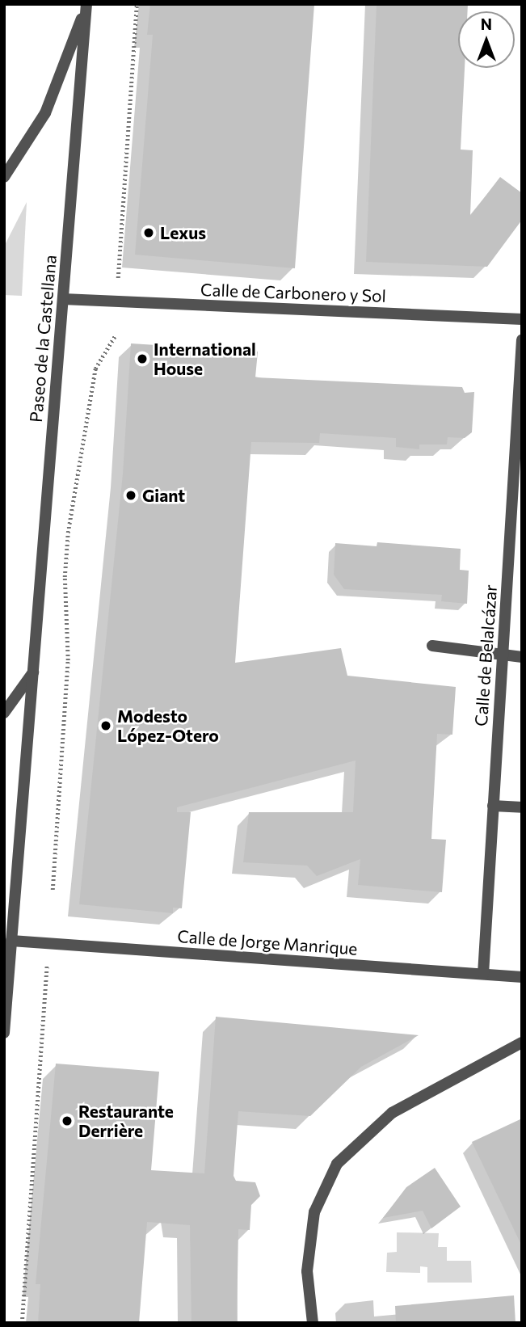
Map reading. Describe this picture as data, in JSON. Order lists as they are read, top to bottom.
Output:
{
  "streets": {
    "street": [
      "Calle de Carbonero y Sol",
      "Paseo de la Castellana",
      "Calle de Belalcázar",
      "Calle de Jorge Manrique"
    ]
  },
  "crossings": [
    ["Calle de Carbonero y Sol", "Paseo de la Castellana"],
    ["Paseo de la Castellana", "Calle de Jorge Manrique"],
    ["Calle de Belalcázar", "Calle de Jorge Manrique"]
  ],
  "places": [
    "Lexus",
    "International House",
    "Giant",
    "Modesto López-Otero",
    "Restaurante Derrière"
  ],
  "north": "top"
}
